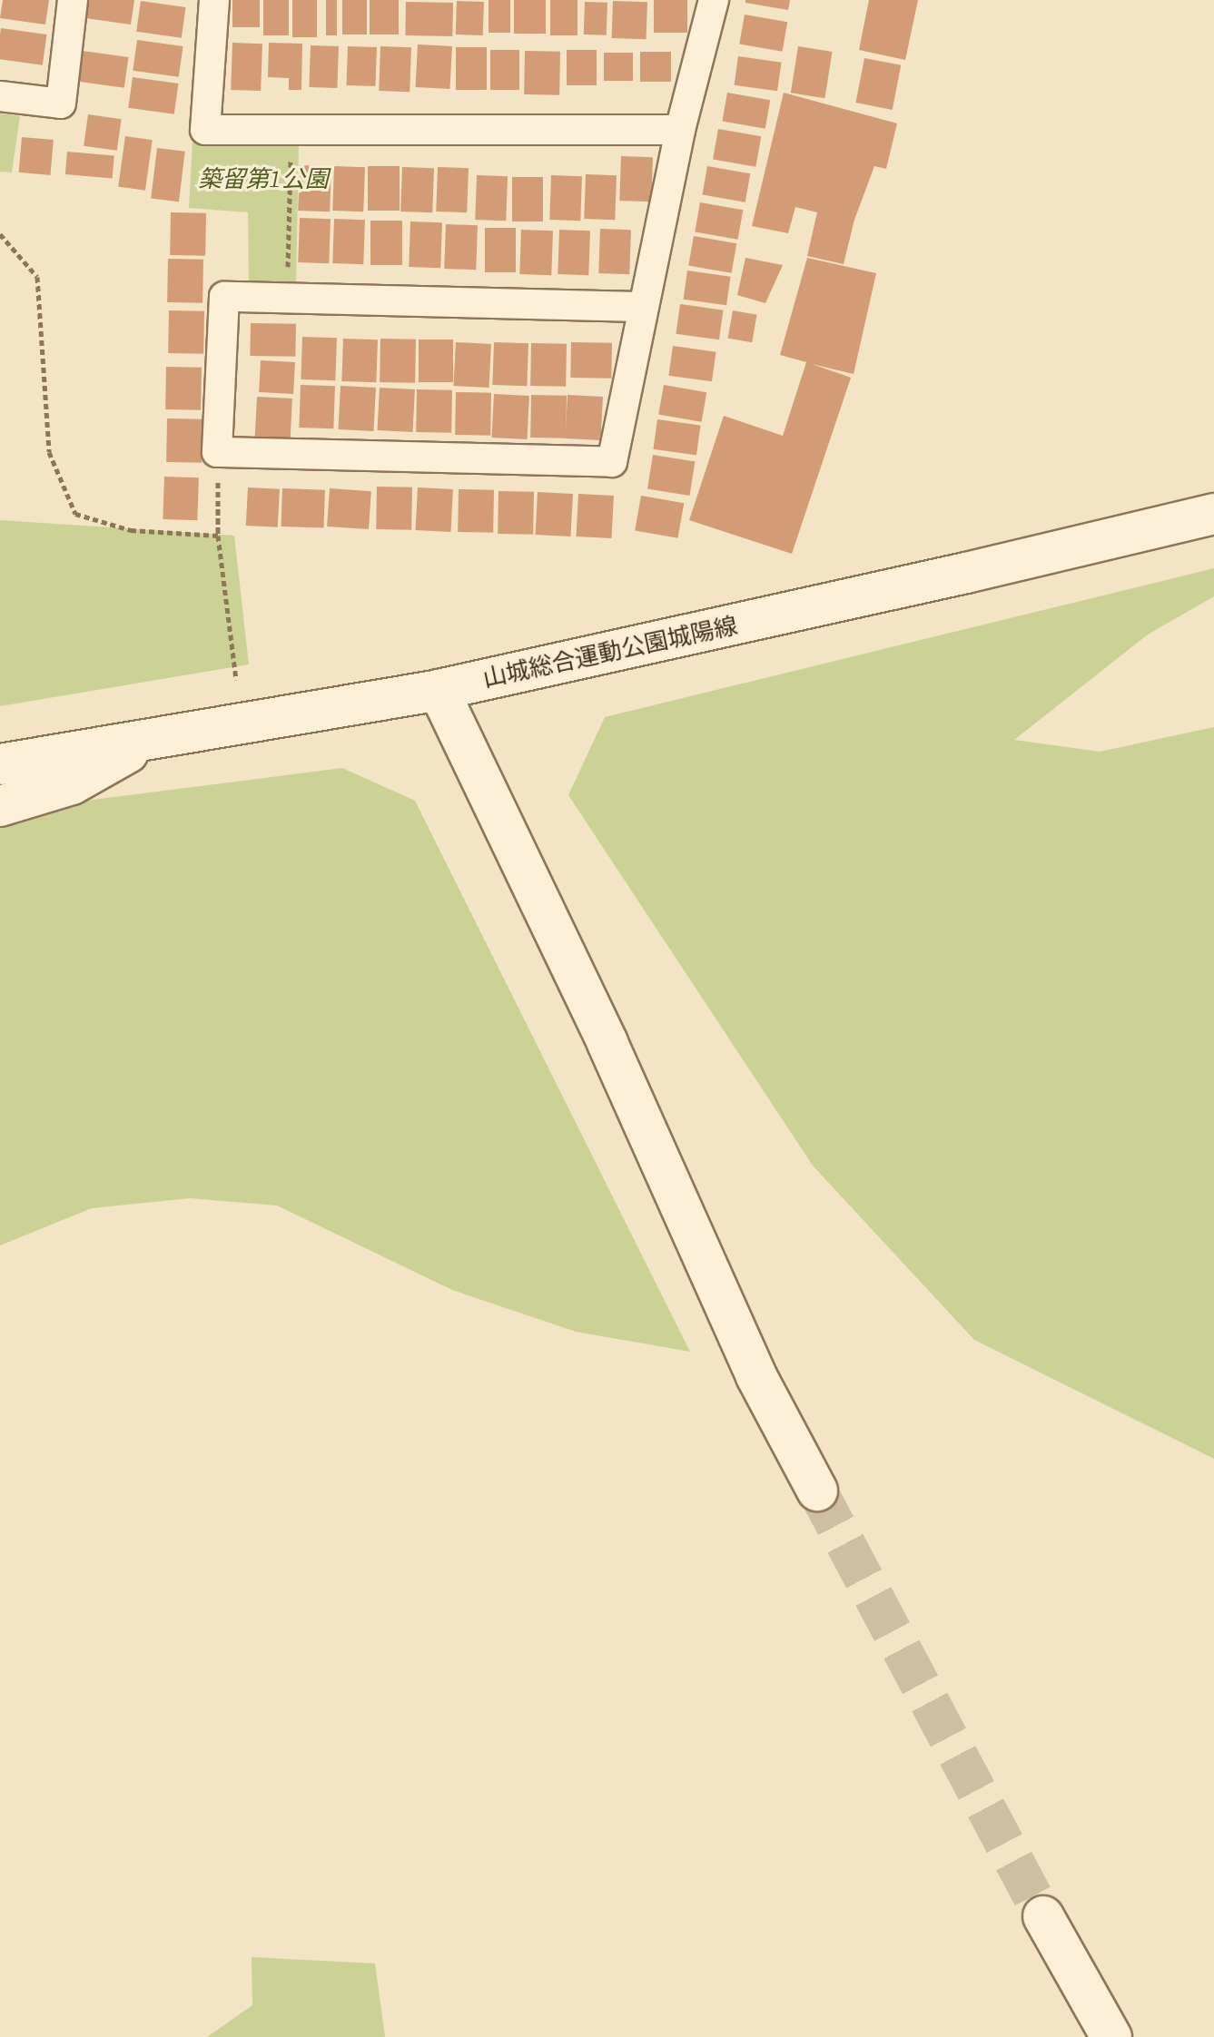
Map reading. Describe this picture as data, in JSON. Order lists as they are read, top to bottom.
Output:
{
  "streets": {
    "main road": ["山城総合運動公園城陽線"]
  },
  "parks": ["築留第1公園"]
}
